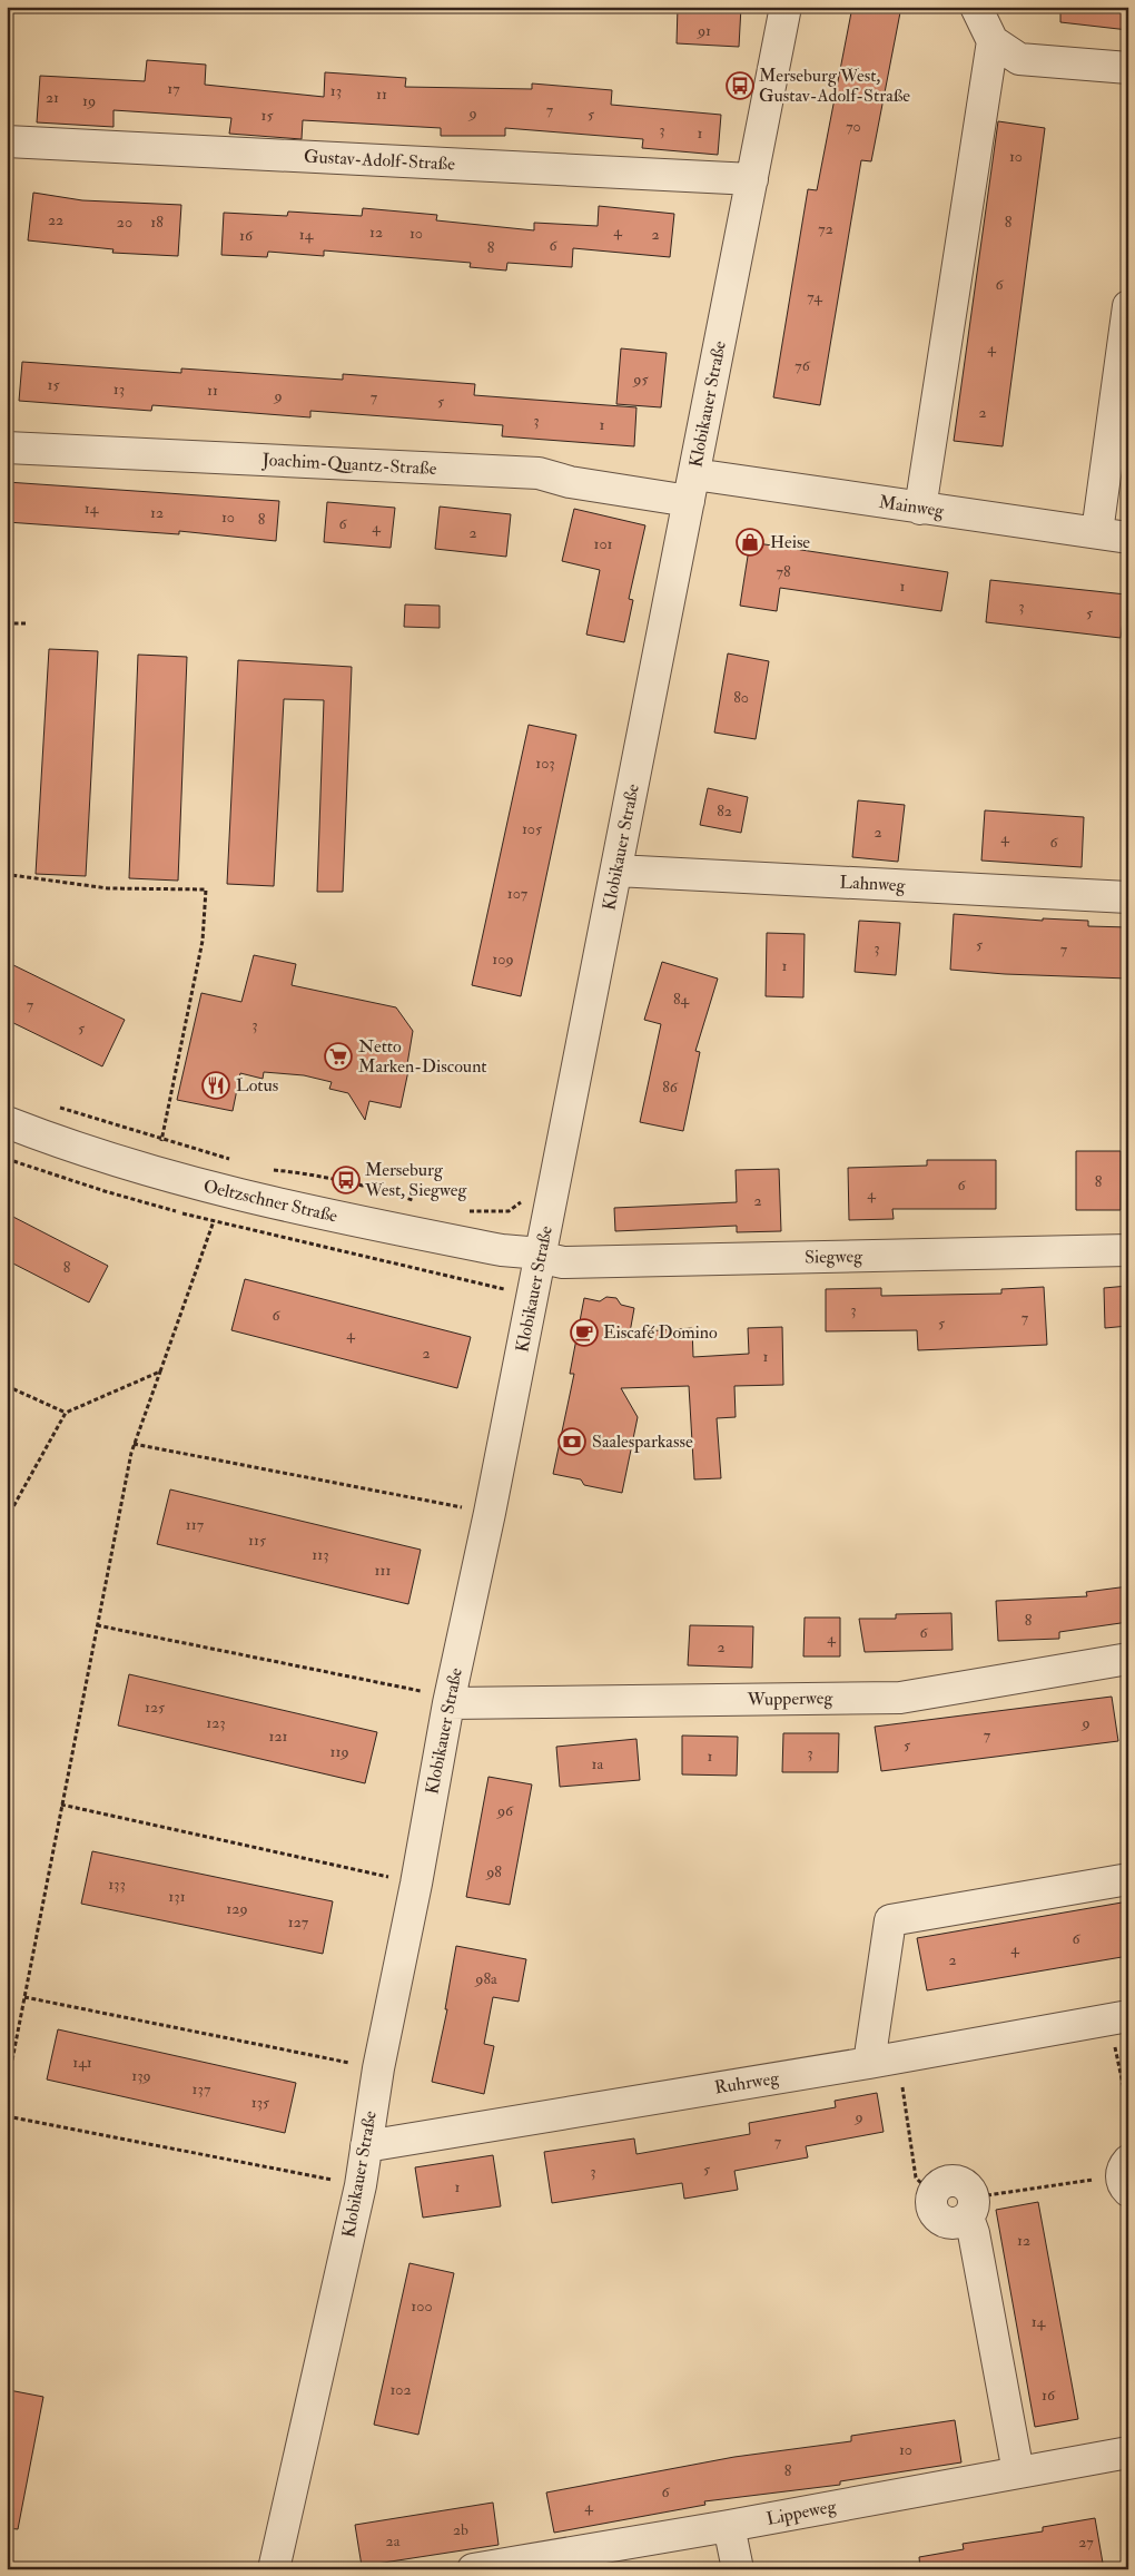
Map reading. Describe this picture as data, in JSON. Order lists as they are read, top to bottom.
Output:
{
  "streets": {
    "street": [
      "Gustav-Adolf-Straße",
      "Klobikauer Straße",
      "Joachim-Quantz-Straße",
      "Mainweg",
      "Lahnweg",
      "Oeltzschner Straße",
      "Siegweg",
      "Wupperweg",
      "Ruhrweg",
      "Lippeweg"
    ]
  },
  "crossings": [
    ["Gustav-Adolf-Straße", "Klobikauer Straße"],
    ["Klobikauer Straße", "Joachim-Quantz-Straße"],
    ["Klobikauer Straße", "Mainweg"],
    ["Klobikauer Straße", "Lahnweg"],
    ["Klobikauer Straße", "Oeltzschner Straße"],
    ["Klobikauer Straße", "Siegweg"],
    ["Klobikauer Straße", "Wupperweg"],
    ["Klobikauer Straße", "Ruhrweg"],
    ["Joachim-Quantz-Straße", "Mainweg"],
    ["Oeltzschner Straße", "Siegweg"]
  ],
  "places": {
    "bus stop": ["Merseburg West, Gustav-Adolf-Straße", "Merseburg West, Siegweg"],
    "shop": ["Heise"],
    "supermarket": ["Netto Marken-Discount"],
    "restaurant": ["Lotus"],
    "cafe": ["Eiscafé Domino"],
    "bank": ["Saalesparkasse"]
  },
  "house_numbers": [
    "91",
    "17",
    "13",
    "11",
    "21",
    "19",
    "7",
    "9",
    "5",
    "15",
    "70",
    "3",
    "1",
    "10",
    "22",
    "20",
    "18",
    "8",
    "72",
    "4",
    "12",
    "10",
    "14",
    "2",
    "16",
    "6",
    "8",
    "6",
    "74",
    "4",
    "76",
    "95",
    "15",
    "13",
    "11",
    "9",
    "7",
    "5",
    "2",
    "3",
    "1",
    "14",
    "12",
    "10",
    "8",
    "6",
    "4",
    "2",
    "101",
    "78",
    "1",
    "3",
    "5",
    "80",
    "103",
    "82",
    "105",
    "2",
    "4",
    "6",
    "107",
    "5",
    "3",
    "7",
    "109",
    "1",
    "84",
    "7",
    "3",
    "5",
    "86",
    "8",
    "6",
    "4",
    "2",
    "8",
    "3",
    "6",
    "7",
    "5",
    "4",
    "2",
    "1",
    "117",
    "115",
    "113",
    "111",
    "8",
    "6",
    "4",
    "2",
    "125",
    "123",
    "9",
    "7",
    "121",
    "5",
    "119",
    "3",
    "1",
    "1a",
    "96",
    "98",
    "133",
    "131",
    "129",
    "127",
    "6",
    "4",
    "2",
    "98a",
    "141",
    "139",
    "137",
    "135",
    "9",
    "7",
    "5",
    "3",
    "1",
    "12",
    "100",
    "14",
    "102",
    "16",
    "10",
    "8",
    "6",
    "4",
    "2b",
    "2a",
    "27"
  ]
}
